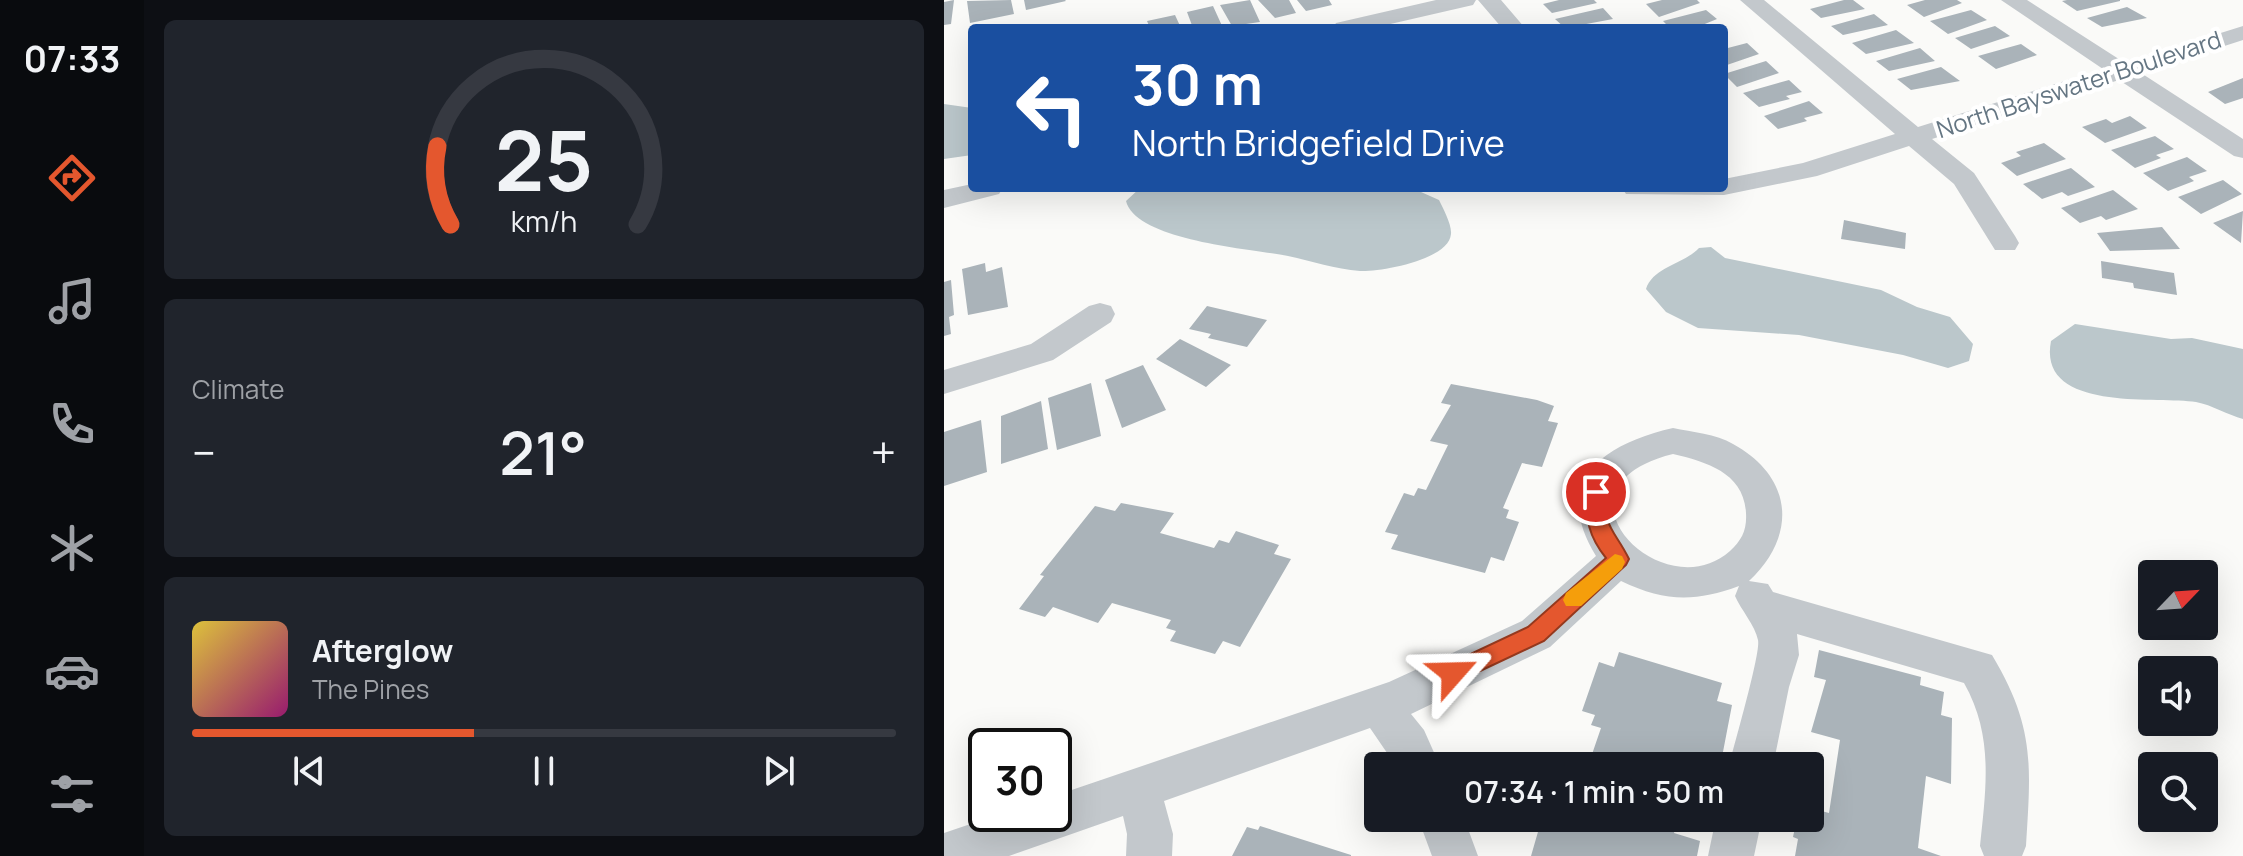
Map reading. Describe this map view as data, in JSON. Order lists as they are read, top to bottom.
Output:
{
  "streets": {
    "street": ["North Bayswater Boulevard"]
  },
  "north": "top right",
  "page": {
    "tabs": "07:33",
    "turn": ["30 m", "North Bridgefield Drive"],
    "tile": "Climate",
    "heat": ["−", "21°", "+"],
    "song": ["Afterglow", "The Pines"],
    "limit": "30",
    "trip": "07:34 · 1 min · 50 m",
    "gauge": ["25", "km/h"]
  }
}
